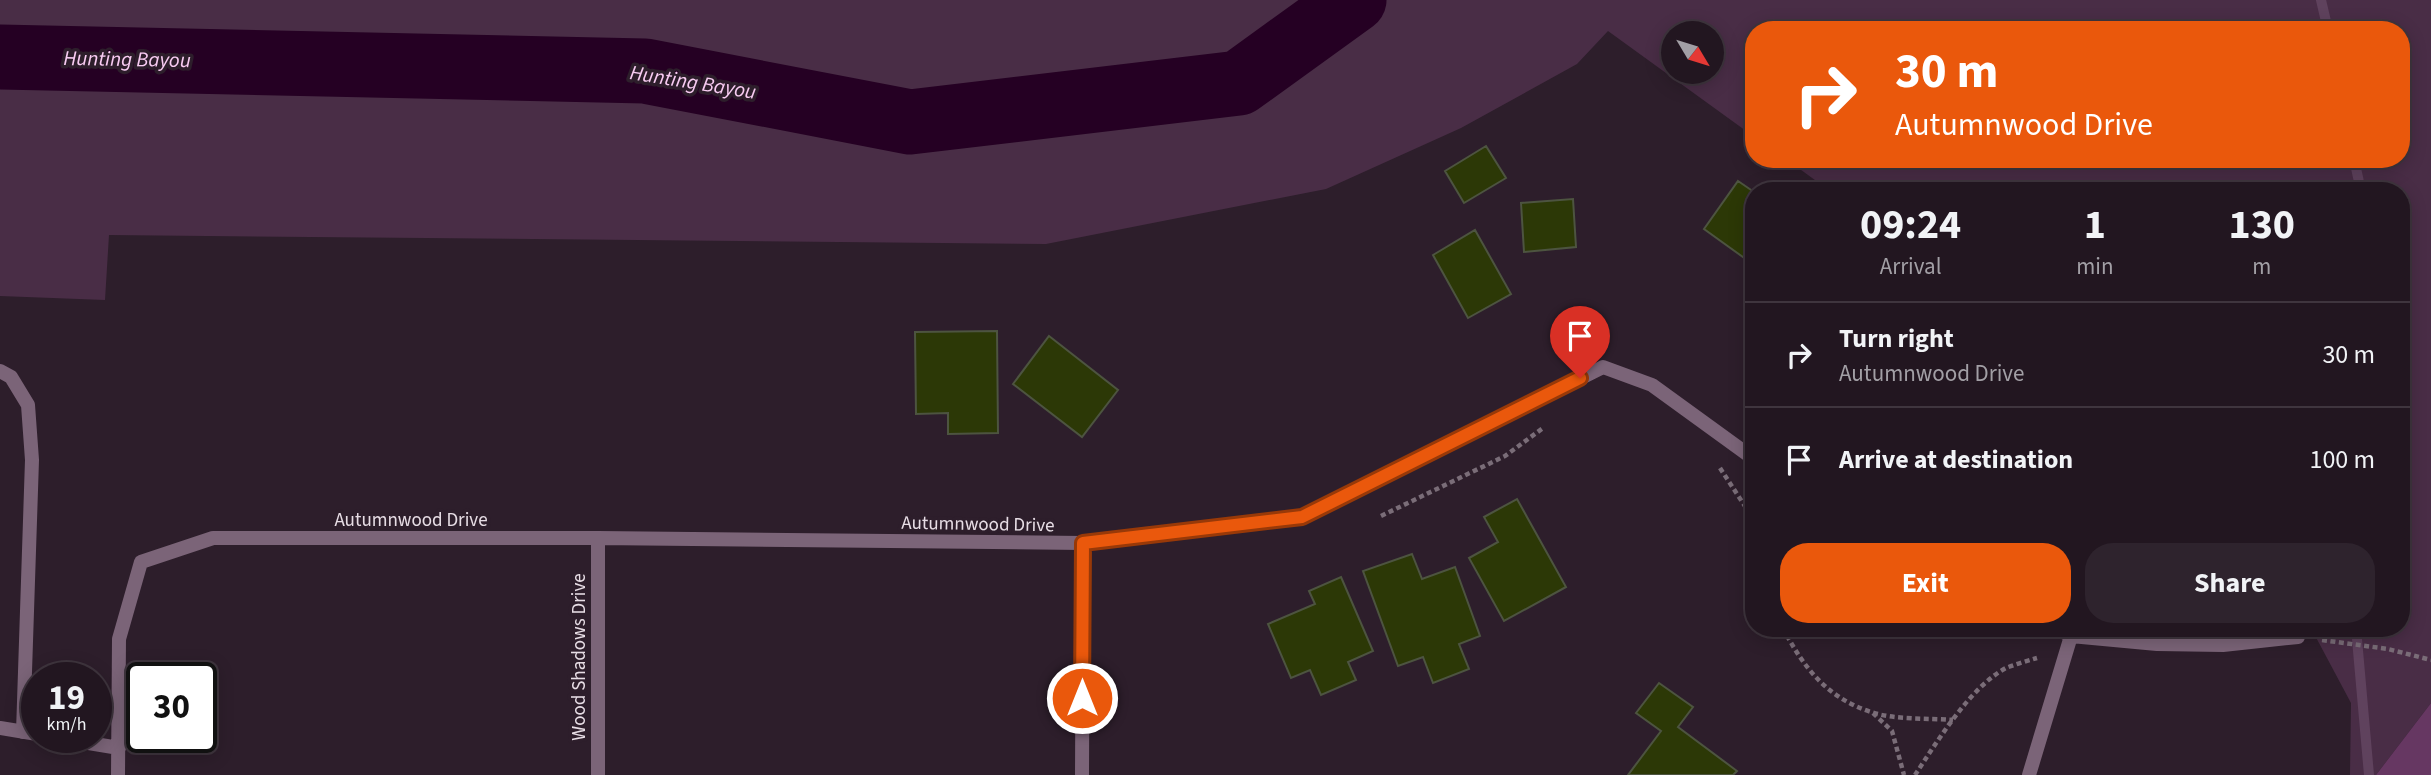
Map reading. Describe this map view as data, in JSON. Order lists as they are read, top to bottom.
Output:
{
  "streets": {
    "street": ["Autumnwood Drive", "Wood Shadows Drive"]
  },
  "crossings": [
    ["Autumnwood Drive", "Wood Shadows Drive"]
  ],
  "water": ["Hunting Bayou"],
  "north": "bottom right",
  "page": {
    "turn": ["30 m", "Autumnwood Drive"],
    "eta": [
      "09:24",
      "Arrival",
      "1",
      "min",
      "130",
      "m"
    ],
    "list": [
      {
        "name": "Turn right",
        "note": "Autumnwood Drive",
        "value": "30 m"
      },
      {
        "name": "Arrive at destination",
        "value": "100 m"
      }
    ],
    "buttons": ["Exit", "Share"],
    "speed": "19 km/h",
    "limit": "30"
  }
}
